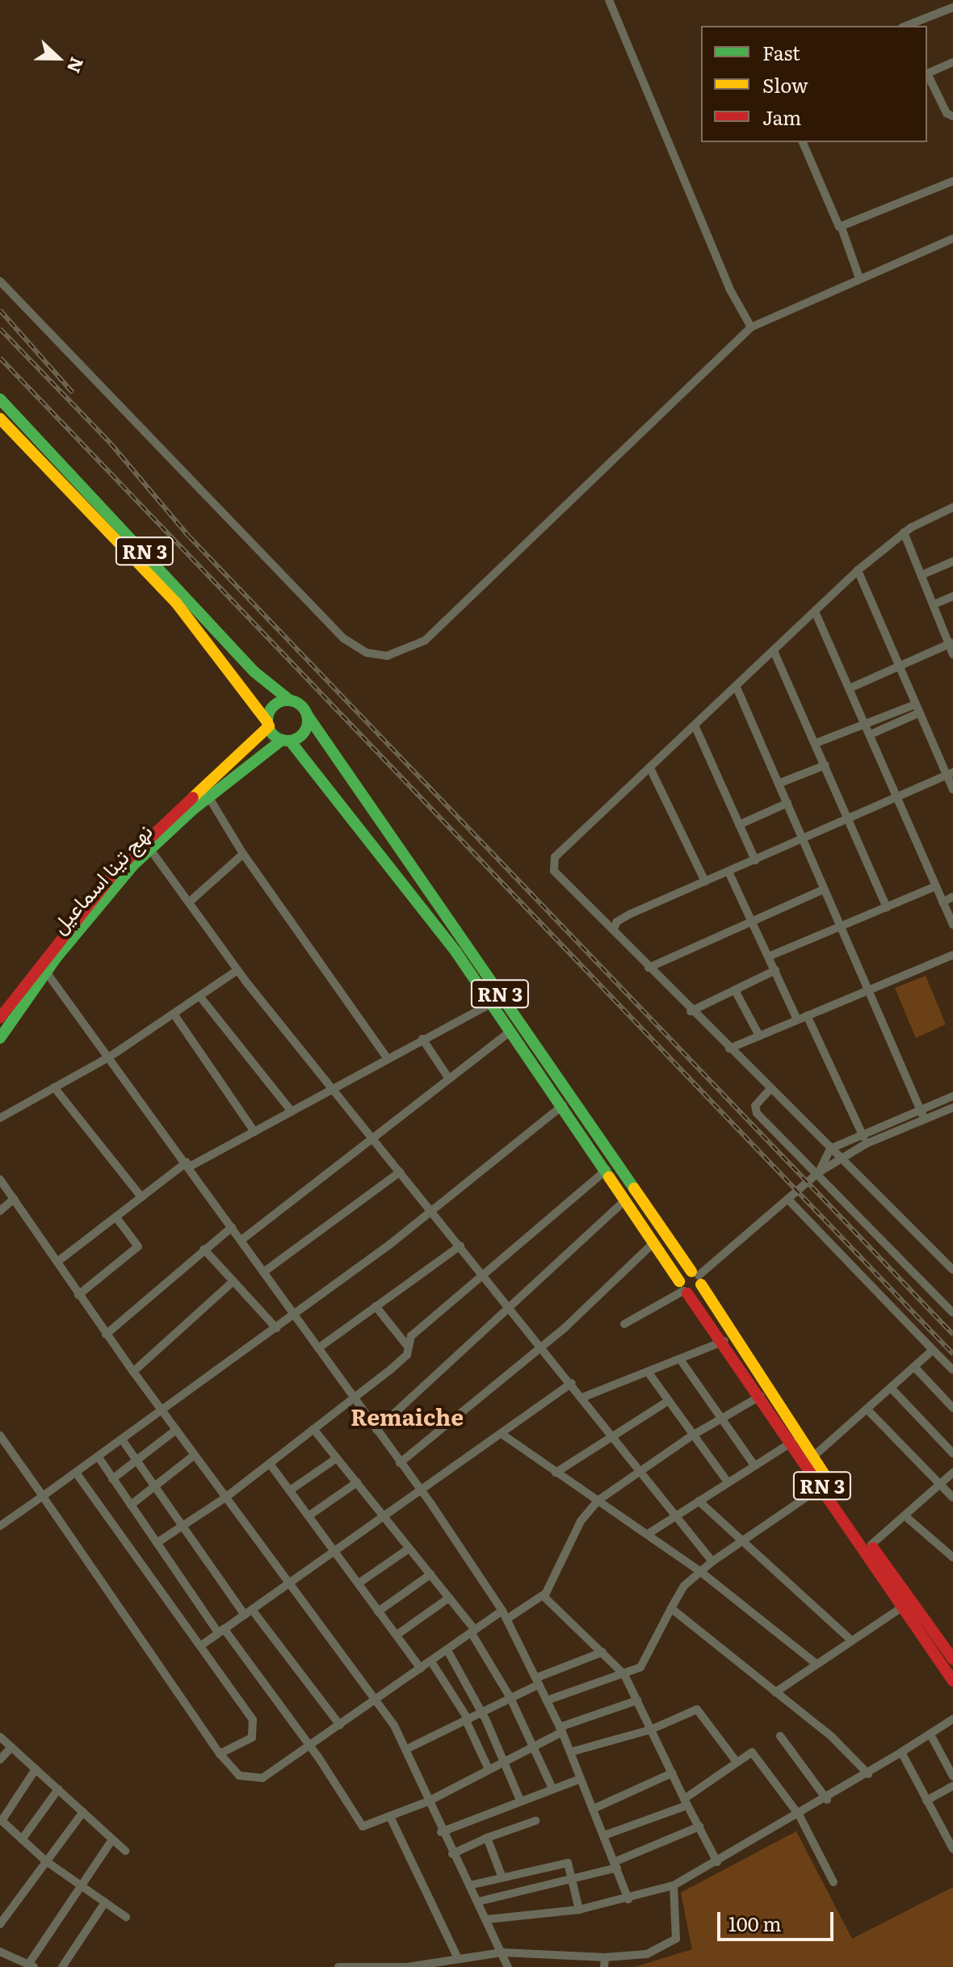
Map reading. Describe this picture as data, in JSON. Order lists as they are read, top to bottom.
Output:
{
  "streets": {
    "main road": ["RN 3", "نهج تينا اسماعيل"]
  },
  "crossings": [
    ["RN 3", "نهج تينا اسماعيل"]
  ],
  "districts": ["Remaiche"],
  "legend": ["Fast", "Slow", "Jam"],
  "scale_bar": "100 m",
  "north": "right"
}
